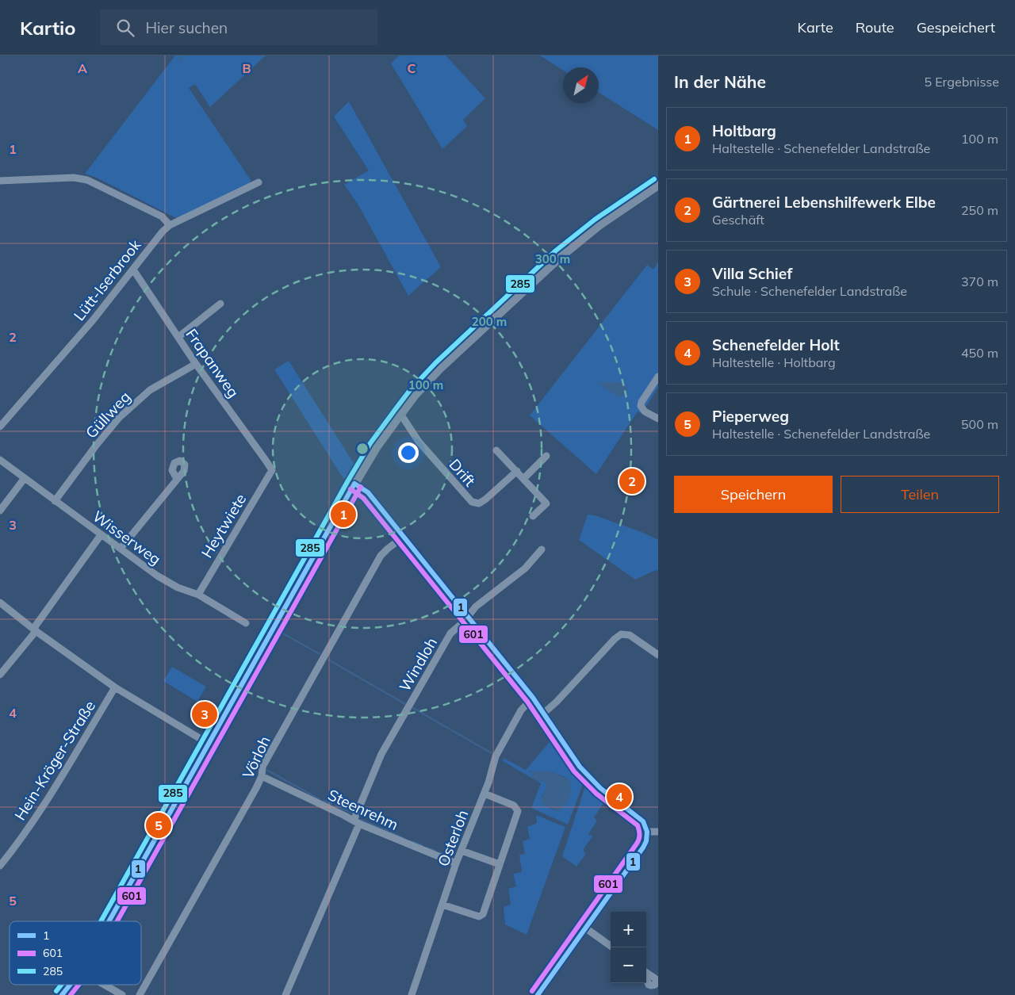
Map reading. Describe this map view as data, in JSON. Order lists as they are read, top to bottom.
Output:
{
  "streets": {
    "street": [
      "Lütt-Iserbrook",
      "Frapanweg",
      "Güllweg",
      "Drift",
      "Heytwiete",
      "Wisserweg",
      "Windloh",
      "Vörloh",
      "Hein-Kröger-Straße",
      "Steenrehm",
      "Osterloh"
    ]
  },
  "crossings": [
    ["Lütt-Iserbrook", "Frapanweg"],
    ["Frapanweg", "Güllweg"],
    ["Frapanweg", "Heytwiete"],
    ["Güllweg", "Wisserweg"],
    ["Heytwiete", "Wisserweg"],
    ["Windloh", "Steenrehm"],
    ["Vörloh", "Steenrehm"],
    ["Steenrehm", "Osterloh"]
  ],
  "lines": ["transit line 285", "transit line 1", "transit line 601"],
  "legend": ["1", "601", "285"],
  "north": "top right",
  "page": {
    "header": "Kartio",
    "search": "Hier suchen",
    "nav": ["Karte", "Route", "Gespeichert"],
    "heading": ["In der Nähe", "5 Ergebnisse"],
    "list": [
      {
        "mark": "1",
        "name": "Holtbarg",
        "note": "Haltestelle · Schenefelder Landstraße",
        "value": "100 m"
      },
      {
        "mark": "2",
        "name": "Gärtnerei Lebenshilfewerk Elbe",
        "note": "Geschäft",
        "value": "250 m"
      },
      {
        "mark": "3",
        "name": "Villa Schief",
        "note": "Schule · Schenefelder Landstraße",
        "value": "370 m"
      },
      {
        "mark": "4",
        "name": "Schenefelder Holt",
        "note": "Haltestelle · Holtbarg",
        "value": "450 m"
      },
      {
        "mark": "5",
        "name": "Pieperweg",
        "note": "Haltestelle · Schenefelder Landstraße",
        "value": "500 m"
      }
    ],
    "buttons": ["Speichern", "Teilen"],
    "pins": [
      "2",
      "1",
      "3",
      "4",
      "5"
    ],
    "map_buttons": ["+", "−"]
  },
  "grid": {
    "columns": ["A", "B", "C"],
    "rows": [
      "1",
      "2",
      "3",
      "4",
      "5"
    ]
  },
  "rings": ["300 m", "200 m", "100 m"]
}
